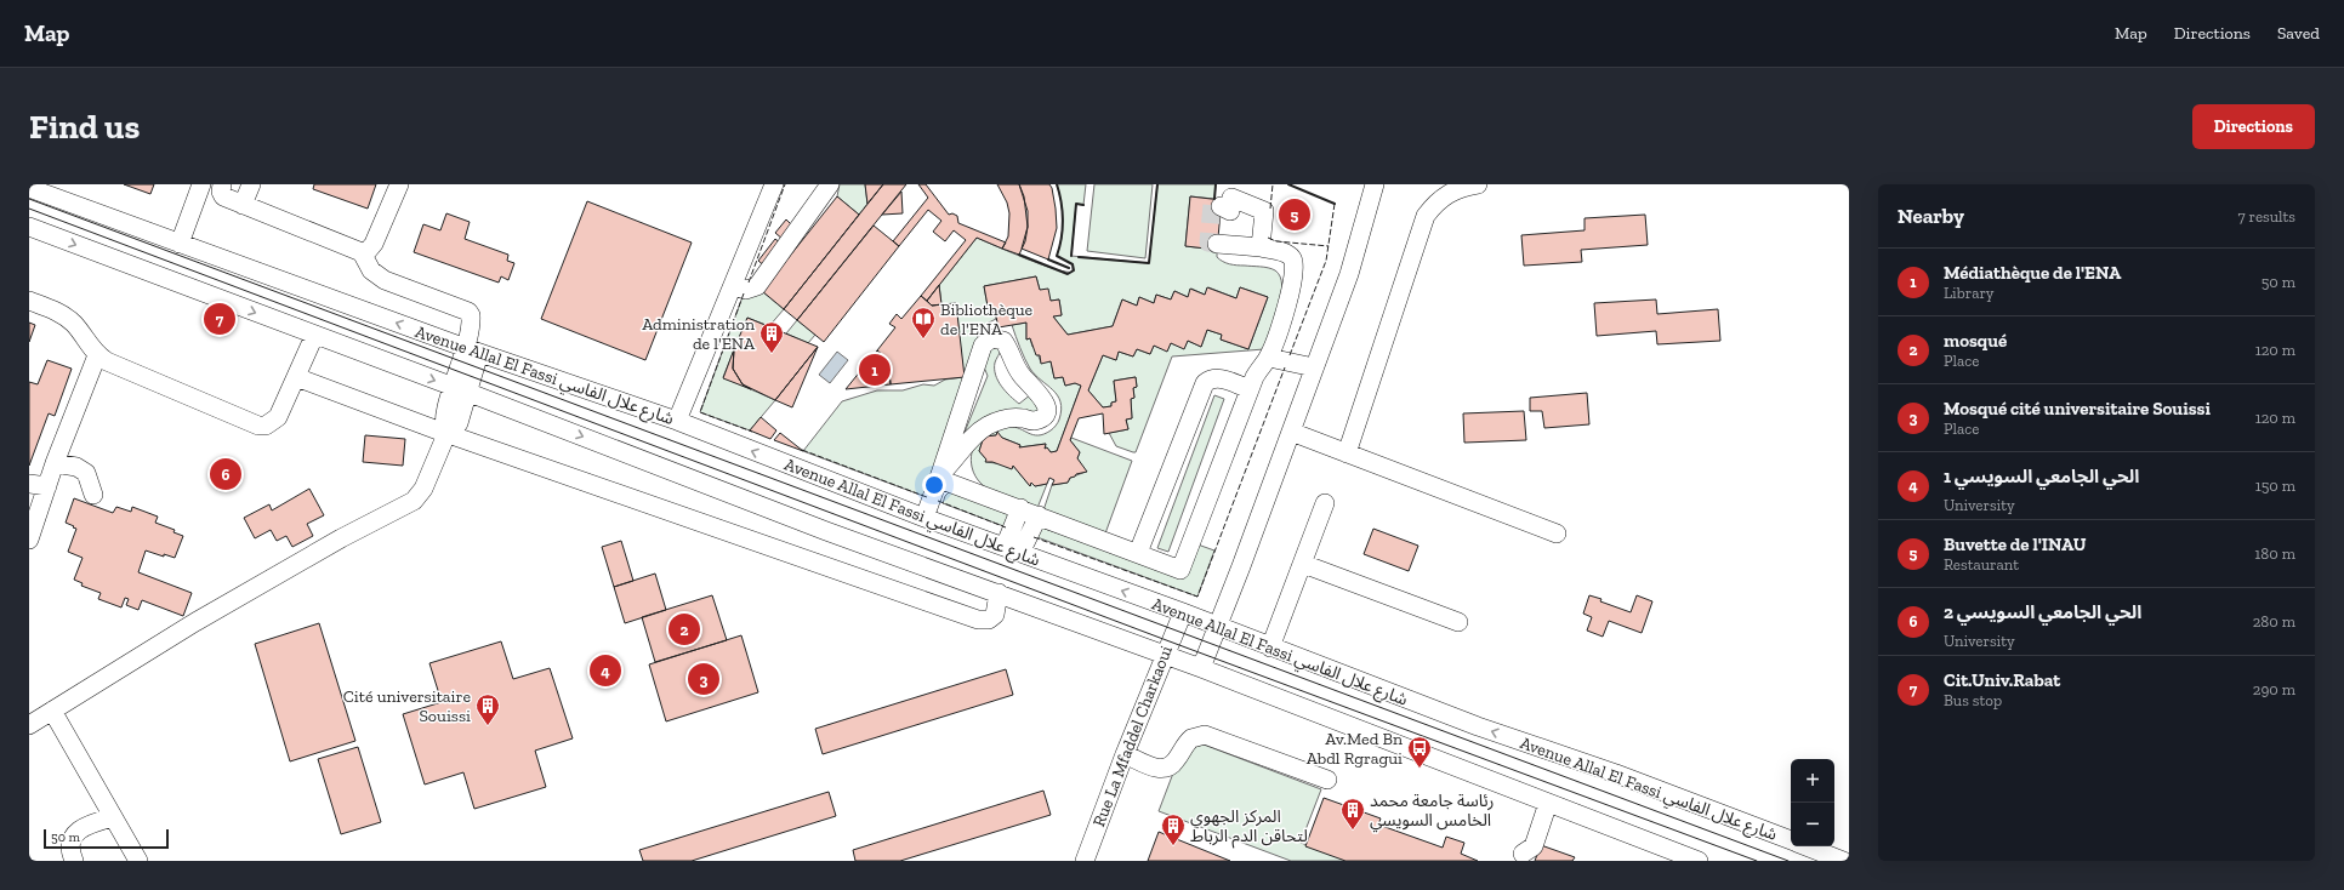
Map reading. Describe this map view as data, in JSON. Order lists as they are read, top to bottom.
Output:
{
  "streets": {
    "street": ["Avenue Allal El Fassi شارع علال الفاسي", "Rue La Mfaddel Charkaoui"]
  },
  "crossings": [
    ["Avenue Allal El Fassi شارع علال الفاسي", "Rue La Mfaddel Charkaoui"]
  ],
  "places": {
    "library": ["Bibliothèque de l'ENA"],
    "building": [
      "Administration de l'ENA",
      "Cité universitaire Souissi",
      "رئاسة جامعة محمد الخامس السويسي",
      "المركز الجهوي لتحاقن الدم الرباط"
    ],
    "bus stop": ["Av.Med Bn Abdl Rgragui"]
  },
  "scale_bar": "50 m",
  "page": {
    "header": "Map",
    "nav": ["Map", "Directions", "Saved"],
    "buttons": "Directions",
    "title": "Find us",
    "heading": ["Nearby", "7 results"],
    "pins": [
      "5",
      "7",
      "1",
      "6",
      "2",
      "4",
      "3"
    ],
    "list": [
      {
        "mark": "1",
        "name": "Médiathèque de l'ENA",
        "note": "Library",
        "value": "50 m"
      },
      {
        "mark": "2",
        "name": "mosqué",
        "note": "Place",
        "value": "120 m"
      },
      {
        "mark": "3",
        "name": "Mosqué cité universitaire Souissi",
        "note": "Place",
        "value": "120 m"
      },
      {
        "mark": "4",
        "name": "الحي الجامعي السويسي 1",
        "note": "University",
        "value": "150 m"
      },
      {
        "mark": "5",
        "name": "Buvette de l'INAU",
        "note": "Restaurant",
        "value": "180 m"
      },
      {
        "mark": "6",
        "name": "الحي الجامعي السويسي 2",
        "note": "University",
        "value": "280 m"
      },
      {
        "mark": "7",
        "name": "Cit.Univ.Rabat",
        "note": "Bus stop",
        "value": "290 m"
      }
    ],
    "map_buttons": ["+", "−"],
    "scale": "50 m"
  }
}
